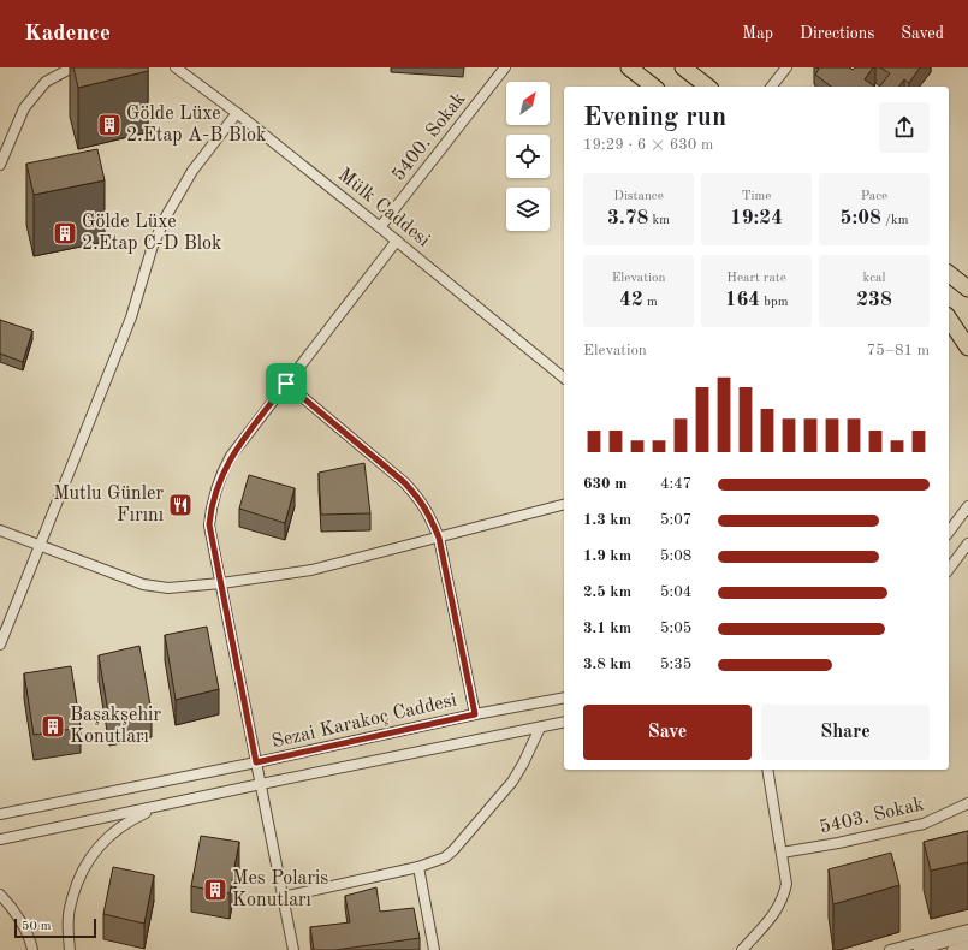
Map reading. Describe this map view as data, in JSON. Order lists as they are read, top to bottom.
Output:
{
  "streets": {
    "street": [
      "5400. Sokak",
      "Mülk Caddesi",
      "Sezai Karakoç Caddesi",
      "5403. Sokak"
    ]
  },
  "crossings": [
    ["5400. Sokak", "Mülk Caddesi"]
  ],
  "places": {
    "building": [
      "Gölde Lüxe 2.Etap A-B Blok",
      "Gölde Lüxe 2.Etap C-D Blok",
      "Başakşehir Konutları",
      "Mes Polaris Konutları"
    ],
    "restaurant": ["Mutlu Günler Fırını"]
  },
  "scale_bar": "50 m",
  "north": "top right",
  "page": {
    "header": "Kadence",
    "nav": ["Map", "Directions", "Saved"],
    "heading": ["Evening run", "19:29 · 6 × 630 m"],
    "stats": [
      ["Distance", "3.78 km"],
      ["Time", "19:24"],
      ["Pace", "5:08 /km"],
      ["Elevation", "42 m"],
      ["Heart rate", "164 bpm"],
      ["kcal", "238"]
    ],
    "chart": ["Elevation", "75–81 m"],
    "list": [
      {
        "name": "630 m",
        "note": "4:47"
      },
      {
        "name": "1.3 km",
        "note": "5:07"
      },
      {
        "name": "1.9 km",
        "note": "5:08"
      },
      {
        "name": "2.5 km",
        "note": "5:04"
      },
      {
        "name": "3.1 km",
        "note": "5:05"
      },
      {
        "name": "3.8 km",
        "note": "5:35"
      }
    ],
    "buttons": ["Save", "Share"],
    "scale": "50 m"
  }
}
